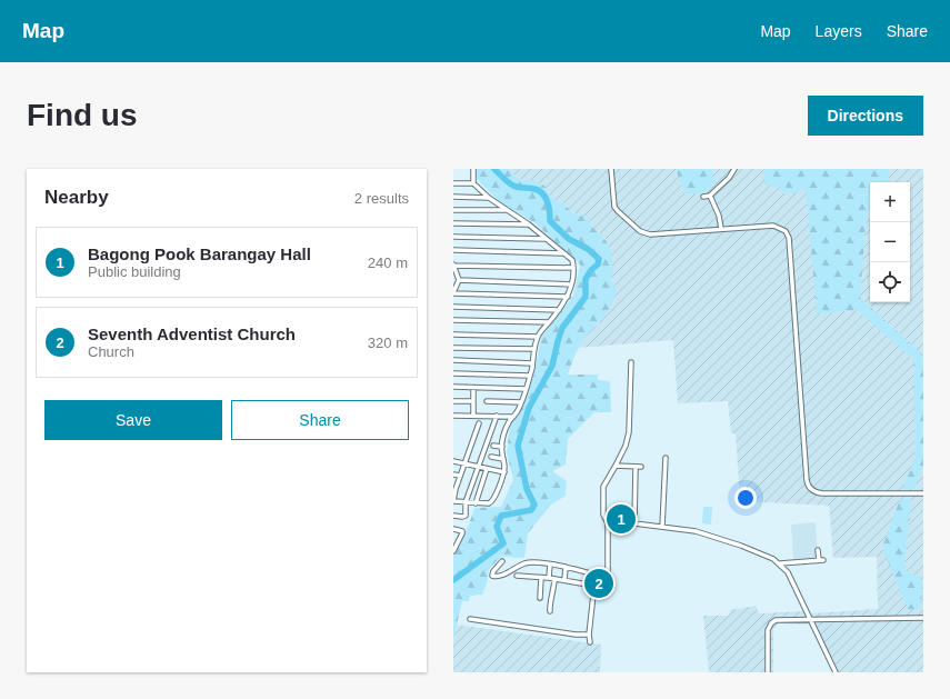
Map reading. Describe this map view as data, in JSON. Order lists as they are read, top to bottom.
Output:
{
  "page": {
    "header": "Map",
    "nav": ["Map", "Layers", "Share"],
    "buttons": [
      "Directions",
      ["Save", "Share"]
    ],
    "title": "Find us",
    "heading": ["Nearby", "2 results"],
    "map_buttons": ["+", "−"],
    "list": [
      {
        "mark": "1",
        "name": "Bagong Pook Barangay Hall",
        "note": "Public building",
        "value": "240 m"
      },
      {
        "mark": "2",
        "name": "Seventh Adventist Church",
        "note": "Church",
        "value": "320 m"
      }
    ],
    "pins": ["1", "2"]
  }
}
